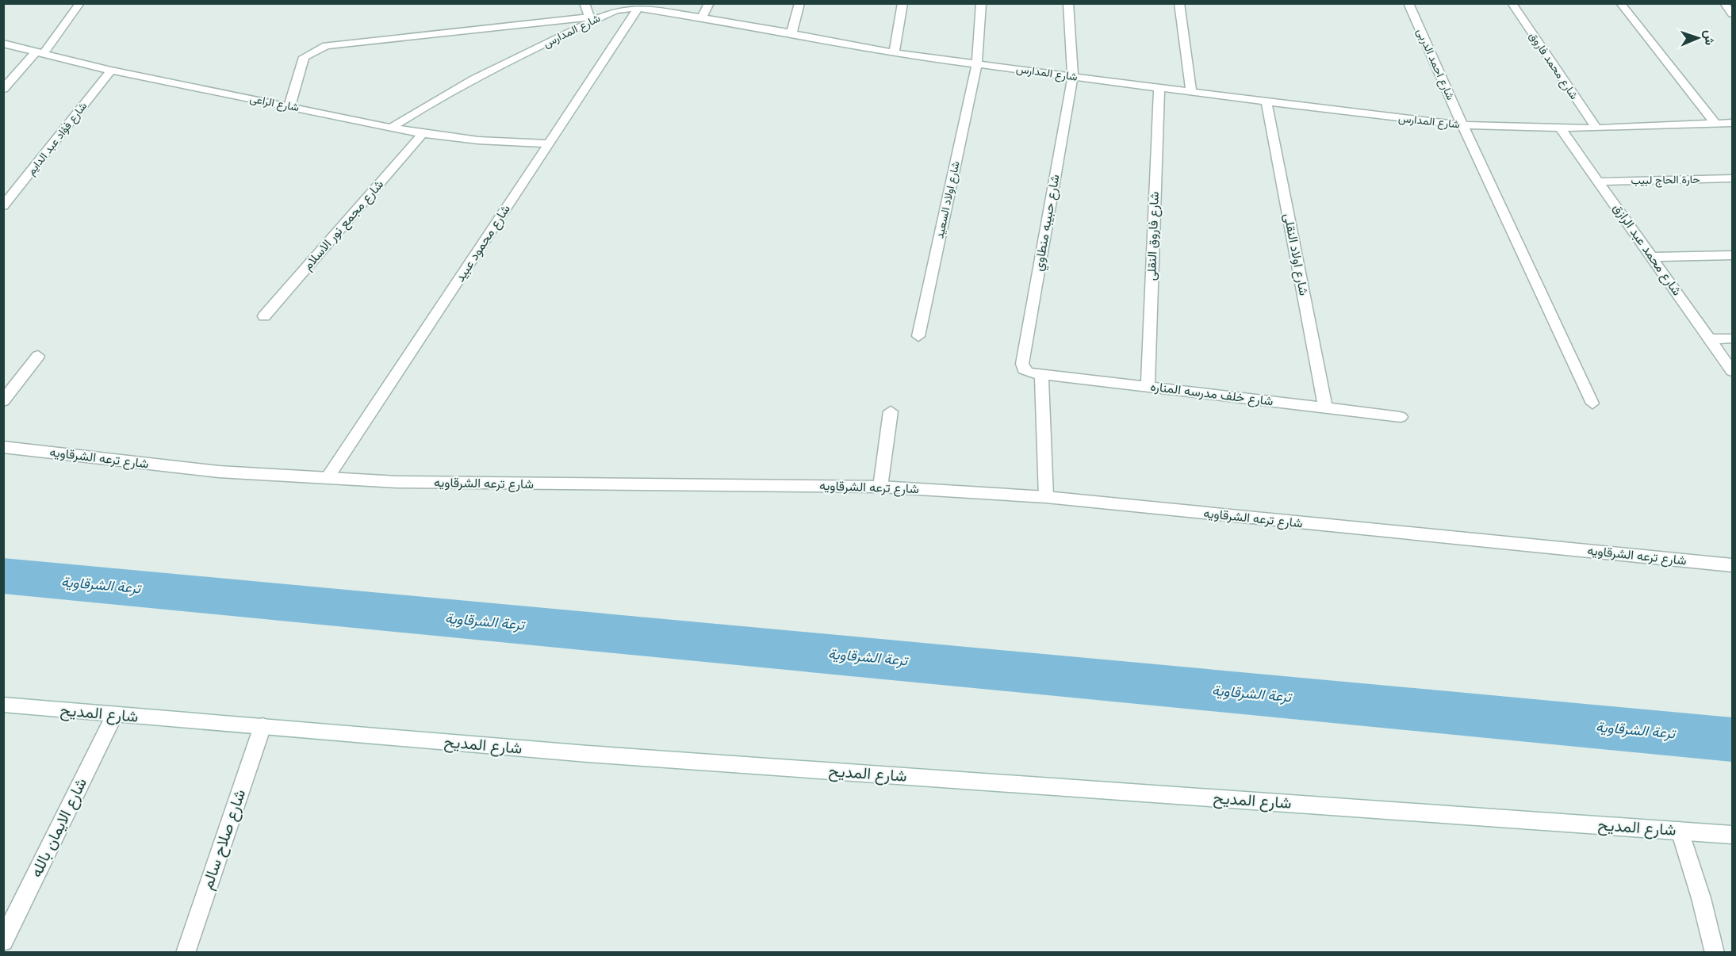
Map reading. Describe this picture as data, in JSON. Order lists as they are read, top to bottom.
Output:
{
  "streets": {
    "street": [
      "شارع المدارس",
      "شارع احمد الدربى",
      "شارع محمد فاروق",
      "شارع الراعى",
      "شارع فؤاد عبد الدايم",
      "حارة الحاج لبيب",
      "شارع اولاد السعيد",
      "شارع حبيبه منطاوي",
      "شارع مجمع نور الاسلام",
      "شارع فاروق النقلى",
      "شارع محمود عبيد",
      "شارع محمد عبد الرازق",
      "شارع اولاد النقلى",
      "شارع خلف مدرسه المناره",
      "شارع ترعه الشرقاويه",
      "شارع المديح",
      "شارع الايمان بالله",
      "شارع صلاح سالم"
    ]
  },
  "crossings": [
    ["شارع المدارس", "شارع احمد الدربى"],
    ["شارع المدارس", "شارع محمد فاروق"],
    ["شارع المدارس", "شارع الراعى"],
    ["شارع المدارس", "شارع اولاد السعيد"],
    ["شارع المدارس", "شارع حبيبه منطاوي"],
    ["شارع المدارس", "شارع فاروق النقلى"],
    ["شارع المدارس", "شارع محمود عبيد"],
    ["شارع المدارس", "شارع محمد عبد الرازق"],
    ["شارع المدارس", "شارع اولاد النقلى"],
    ["شارع الراعى", "شارع فؤاد عبد الدايم"],
    ["شارع الراعى", "شارع مجمع نور الاسلام"],
    ["شارع الراعى", "شارع محمود عبيد"],
    ["حارة الحاج لبيب", "شارع محمد عبد الرازق"],
    ["شارع حبيبه منطاوي", "شارع خلف مدرسه المناره"],
    ["شارع فاروق النقلى", "شارع خلف مدرسه المناره"],
    ["شارع محمود عبيد", "شارع ترعه الشرقاويه"],
    ["شارع اولاد النقلى", "شارع خلف مدرسه المناره"],
    ["شارع المديح", "شارع الايمان بالله"],
    ["شارع المديح", "شارع صلاح سالم"]
  ],
  "water": ["ترعة الشرقاوية"],
  "north": "right"
}
